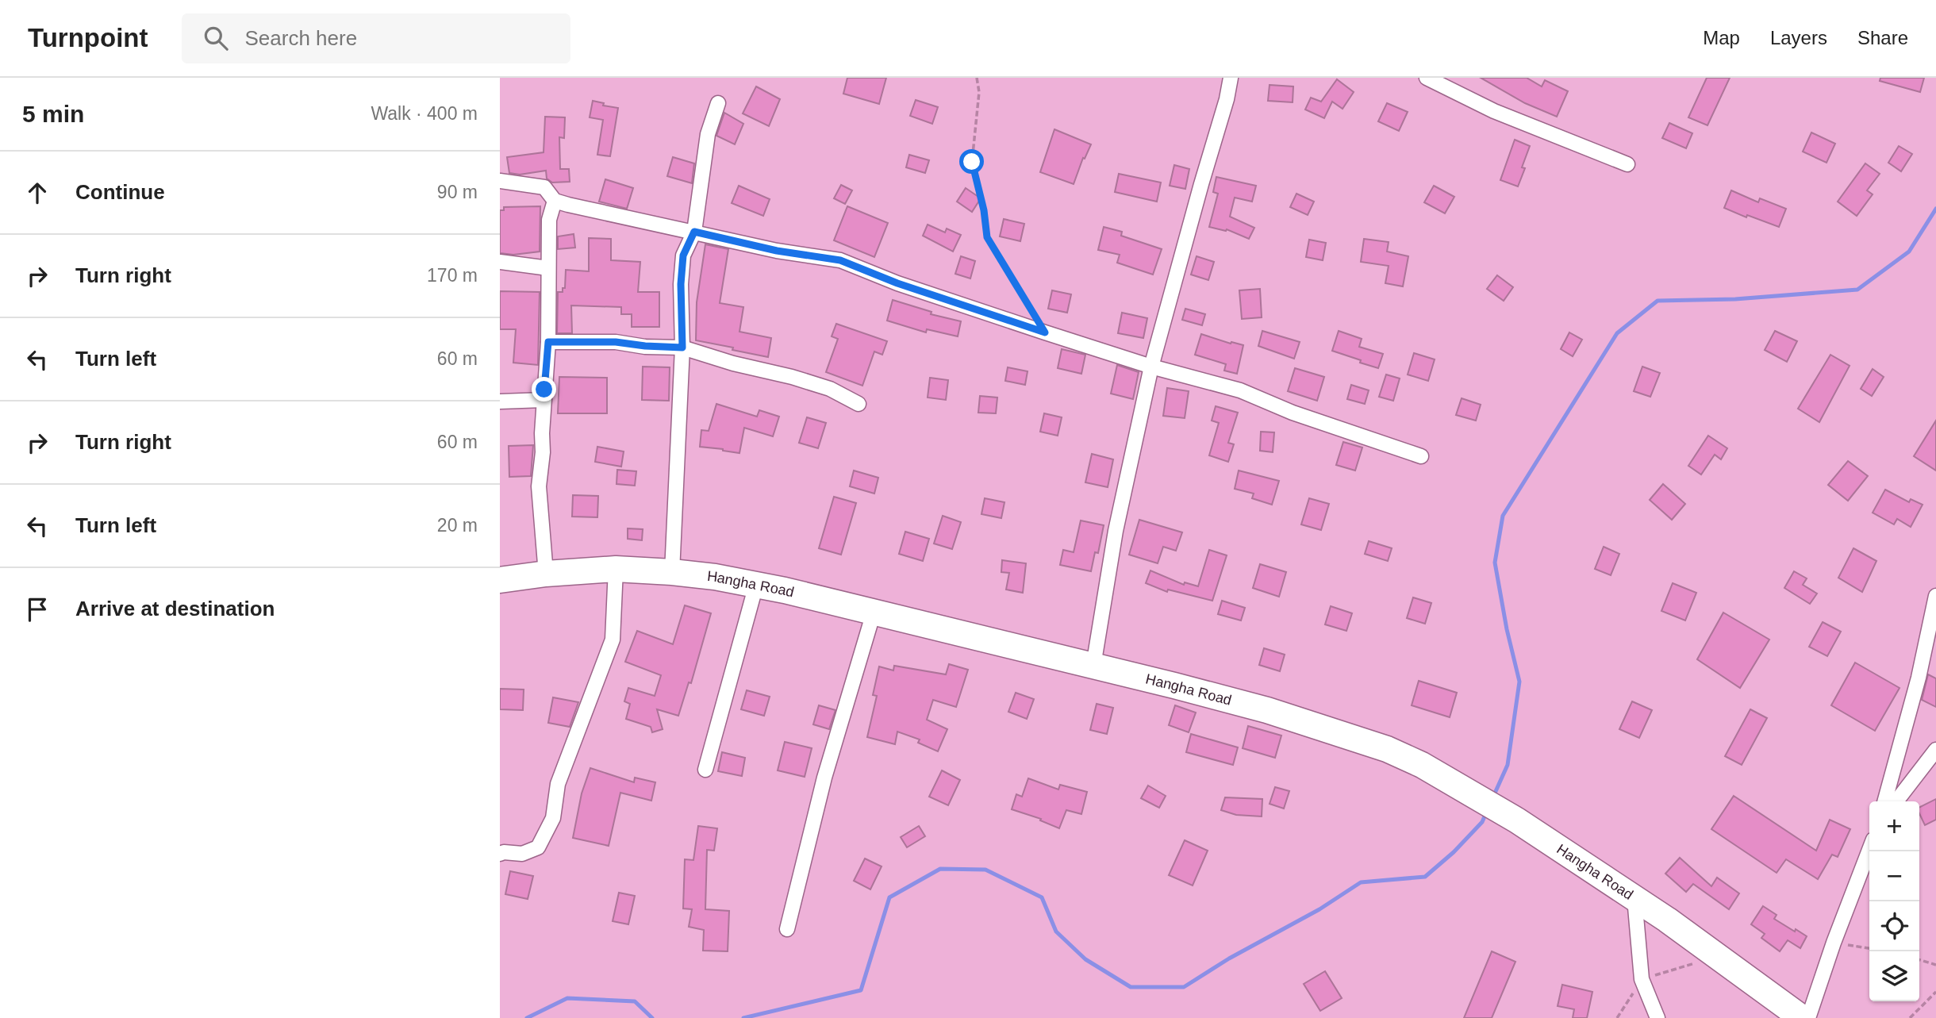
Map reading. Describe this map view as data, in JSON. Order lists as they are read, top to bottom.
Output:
{
  "streets": {
    "highway": ["Hangha Road"]
  },
  "page": {
    "header": "Turnpoint",
    "search": "Search here",
    "nav": ["Map", "Layers", "Share"],
    "heading": ["5 min", "Walk · 400 m"],
    "list": [
      ["Continue", "90 m"],
      ["Turn right", "170 m"],
      ["Turn left", "60 m"],
      ["Turn right", "60 m"],
      ["Turn left", "20 m"],
      "Arrive at destination"
    ],
    "map_buttons": ["+", "−"]
  }
}
